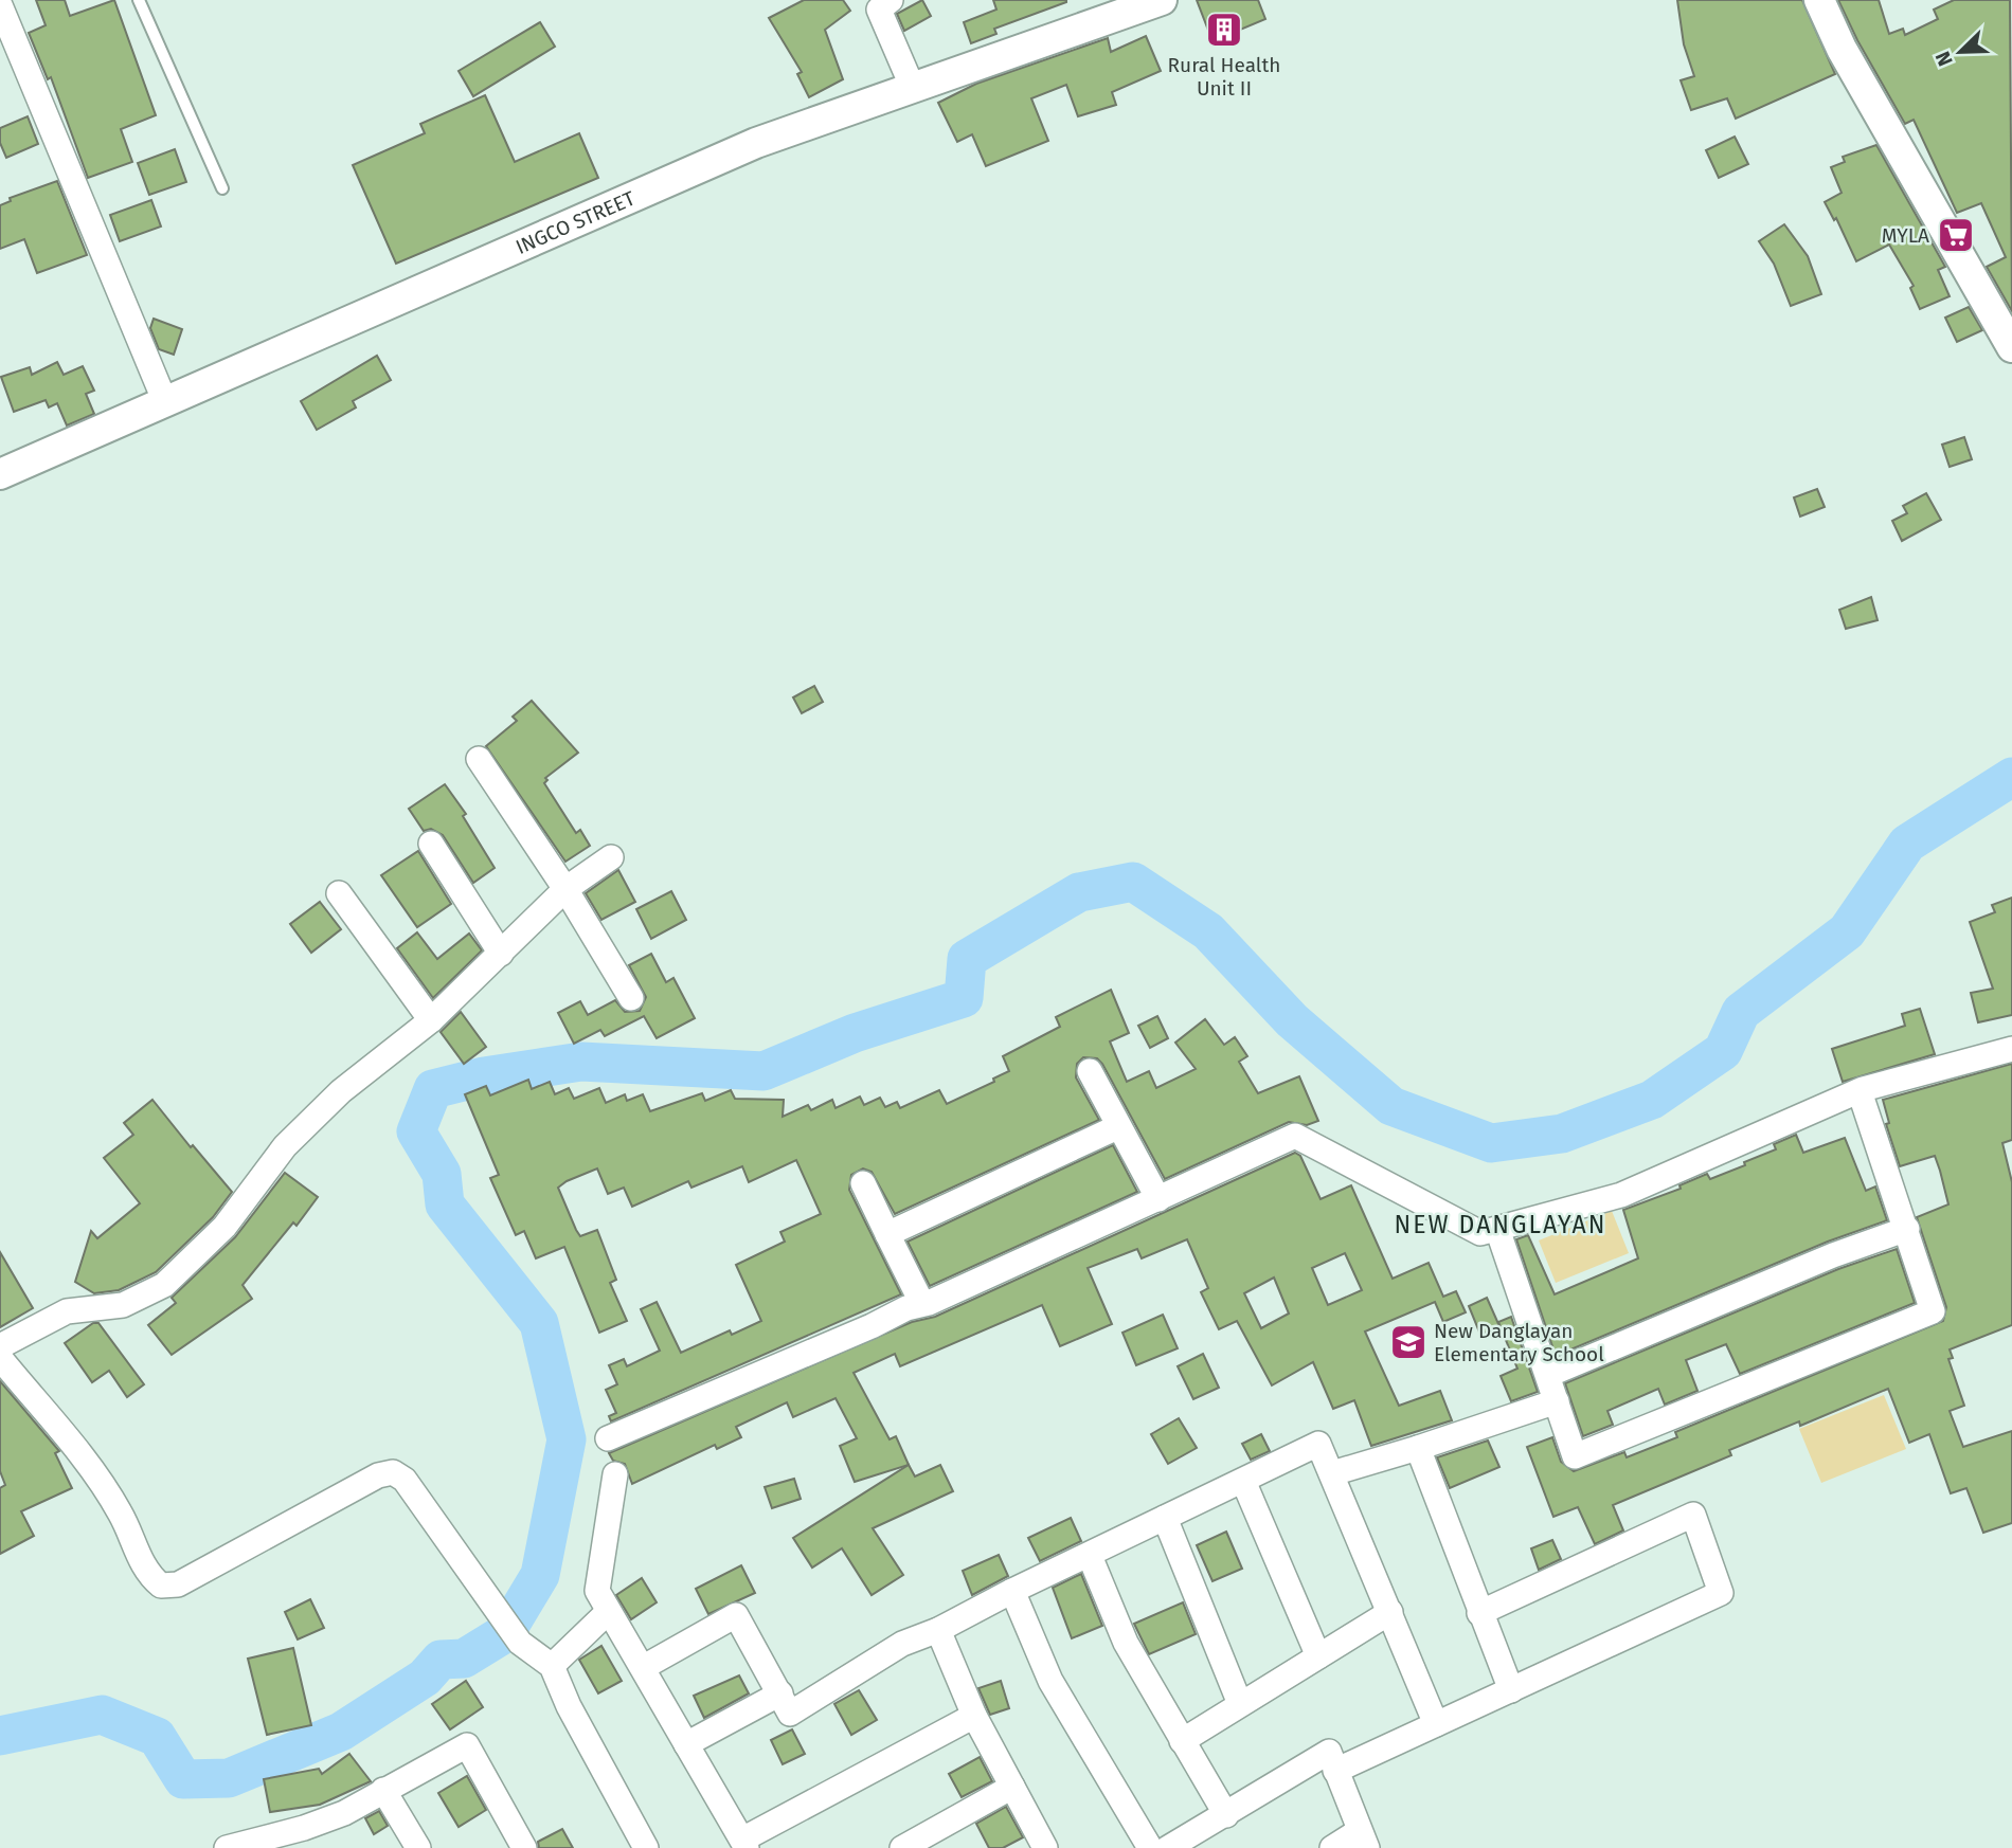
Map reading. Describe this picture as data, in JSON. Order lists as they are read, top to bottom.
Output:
{
  "streets": {
    "street": ["INGCO STREET"]
  },
  "districts": ["NEW DANGLAYAN"],
  "places": {
    "building": ["Rural Health Unit II"],
    "supermarket": ["MYLA"],
    "school or university": ["New Danglayan Elementary School"]
  },
  "north": "bottom left"
}
